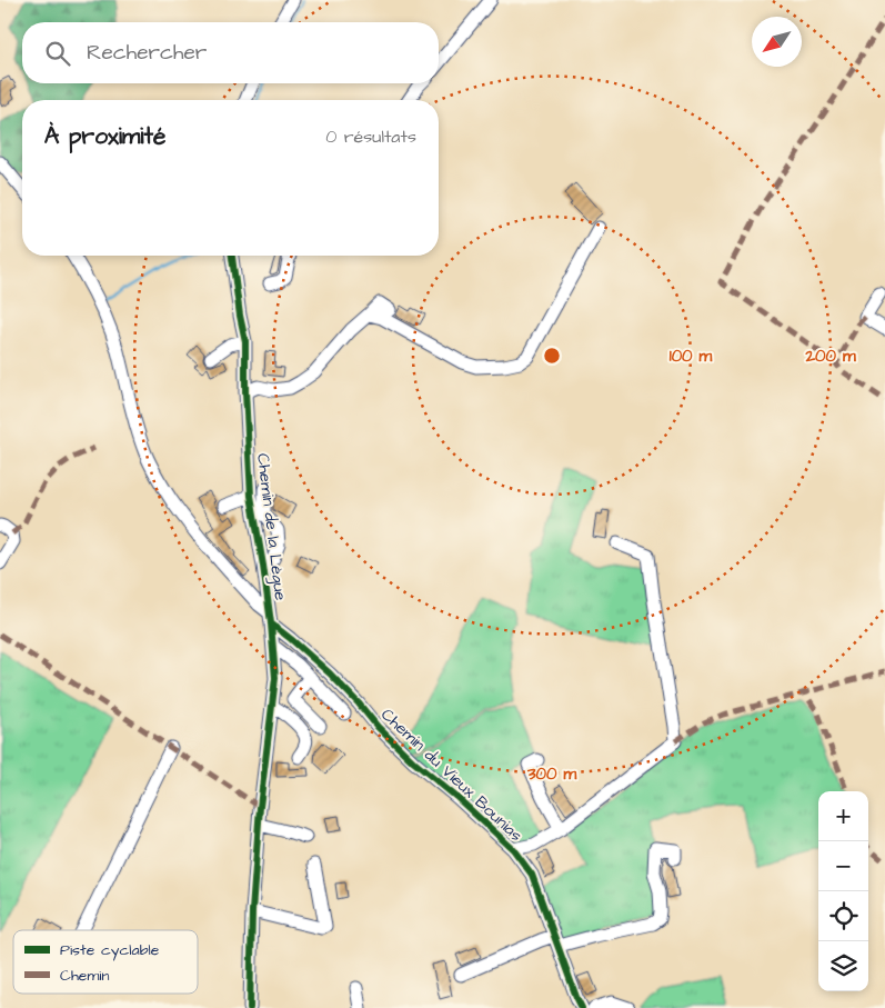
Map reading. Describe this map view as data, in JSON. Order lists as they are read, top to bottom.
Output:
{
  "streets": {
    "street": ["Chemin de la Lègue", "Chemin du Vieux Bounias"]
  },
  "crossings": [
    ["Chemin de la Lègue", "Chemin du Vieux Bounias"]
  ],
  "legend": ["Piste cyclable", "Chemin"],
  "north": "bottom left",
  "page": {
    "search": "Rechercher",
    "heading": ["À proximité", "0 résultats"],
    "map_buttons": ["+", "−"]
  },
  "rings": ["100 m", "200 m", "300 m"]
}
